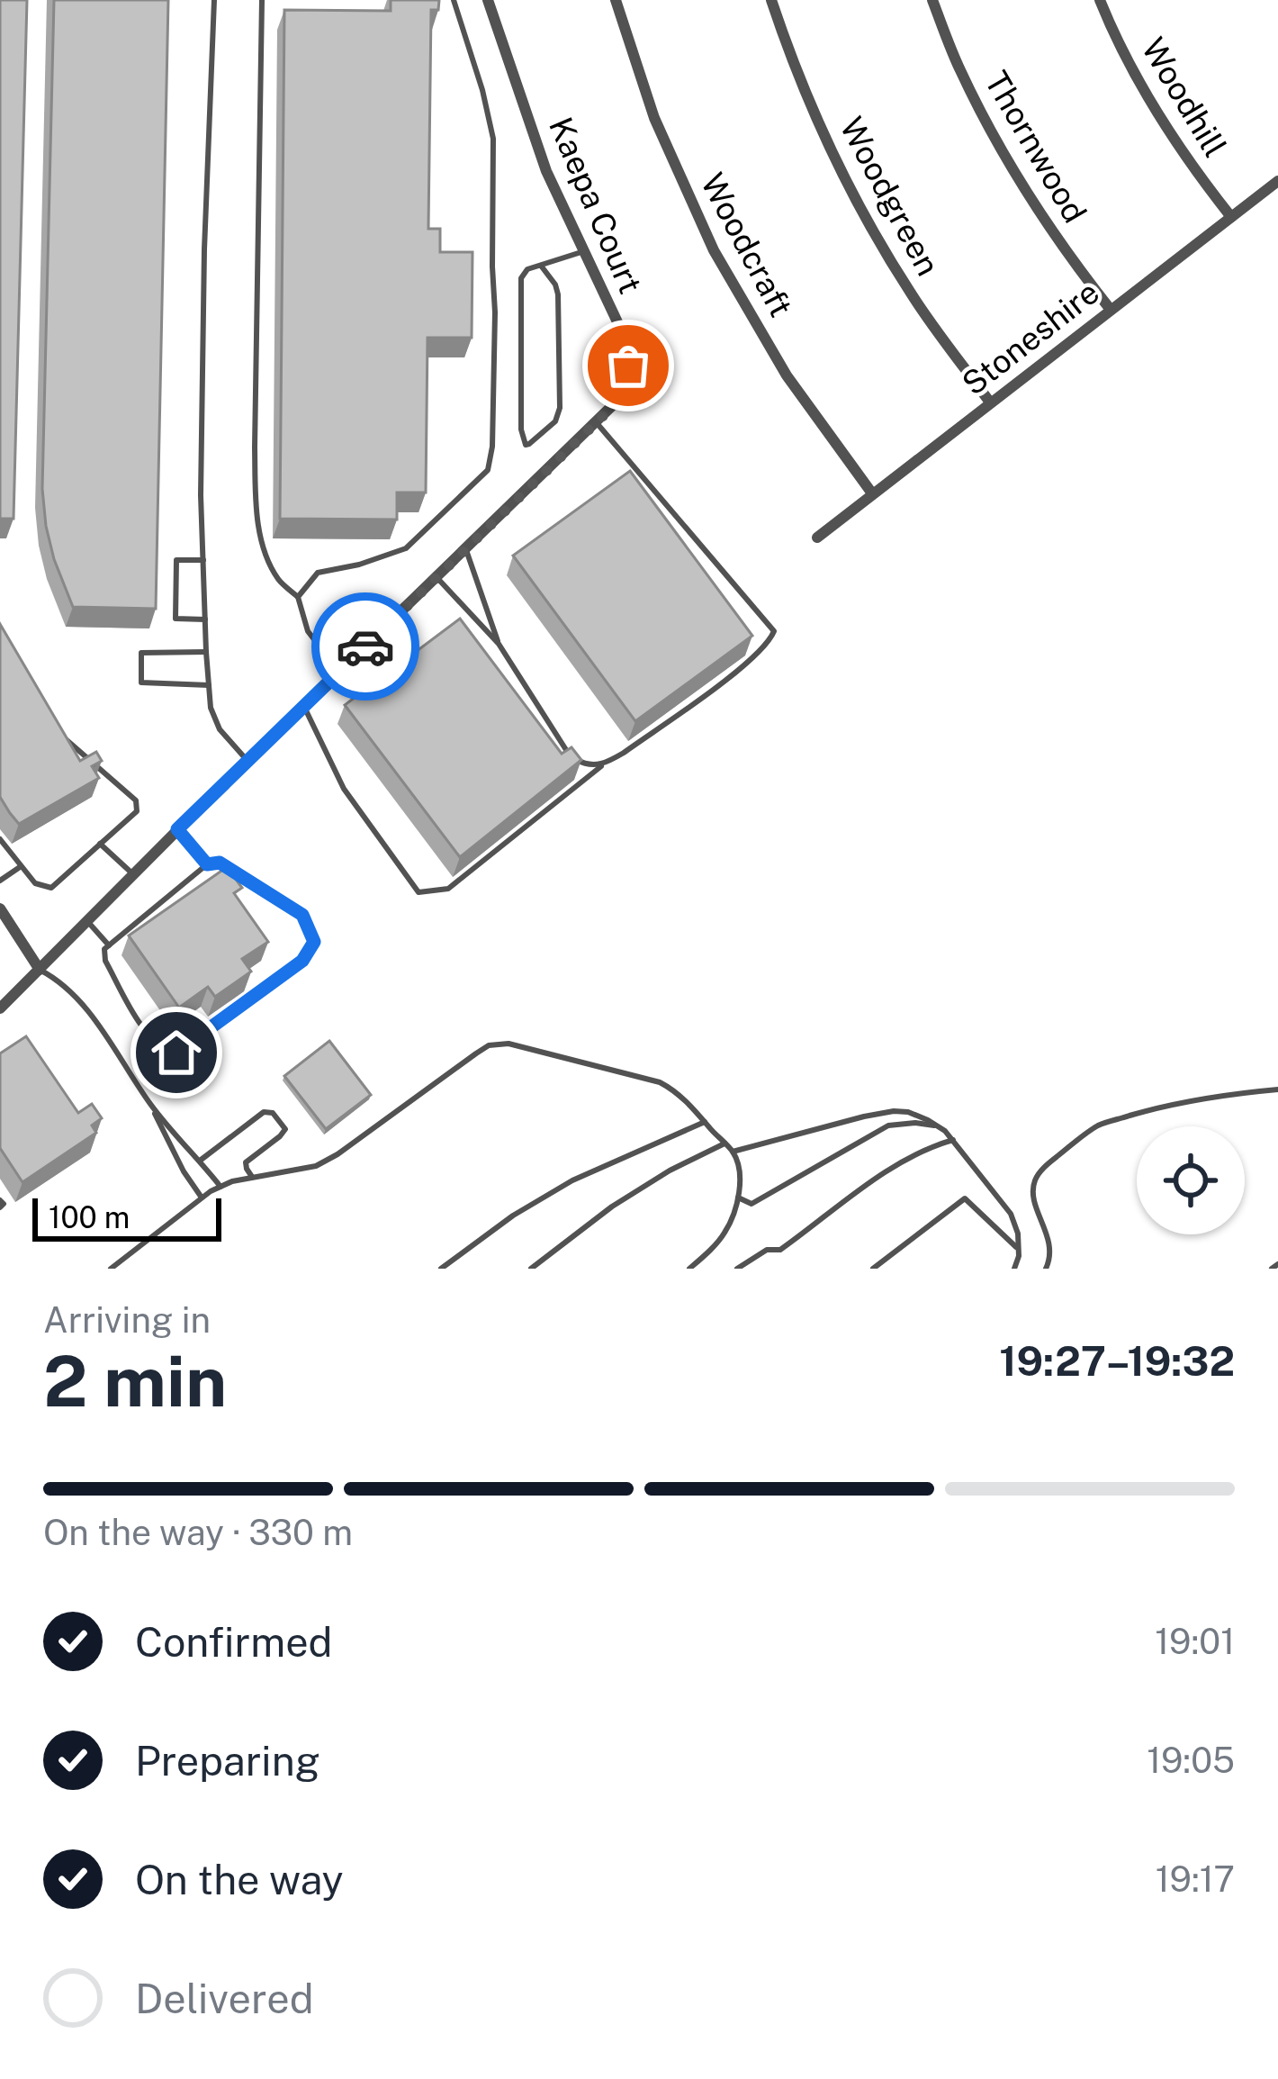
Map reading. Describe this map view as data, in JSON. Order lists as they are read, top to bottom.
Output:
{
  "streets": {
    "street": [
      "Woodhill",
      "Thornwood",
      "Woodgreen",
      "Kaepa Court",
      "Woodcraft",
      "Stoneshire"
    ]
  },
  "crossings": [
    ["Woodhill", "Stoneshire"],
    ["Thornwood", "Stoneshire"],
    ["Woodgreen", "Stoneshire"],
    ["Woodcraft", "Stoneshire"]
  ],
  "scale_bar": "100 m",
  "page": {
    "scale": "100 m",
    "heading": ["2 min", "Arriving in", "19:27–19:32"],
    "bar": "On the way · 330 m",
    "list": [
      ["Confirmed", "19:01"],
      ["Preparing", "19:05"],
      ["On the way", "19:17"],
      "Delivered"
    ]
  }
}
